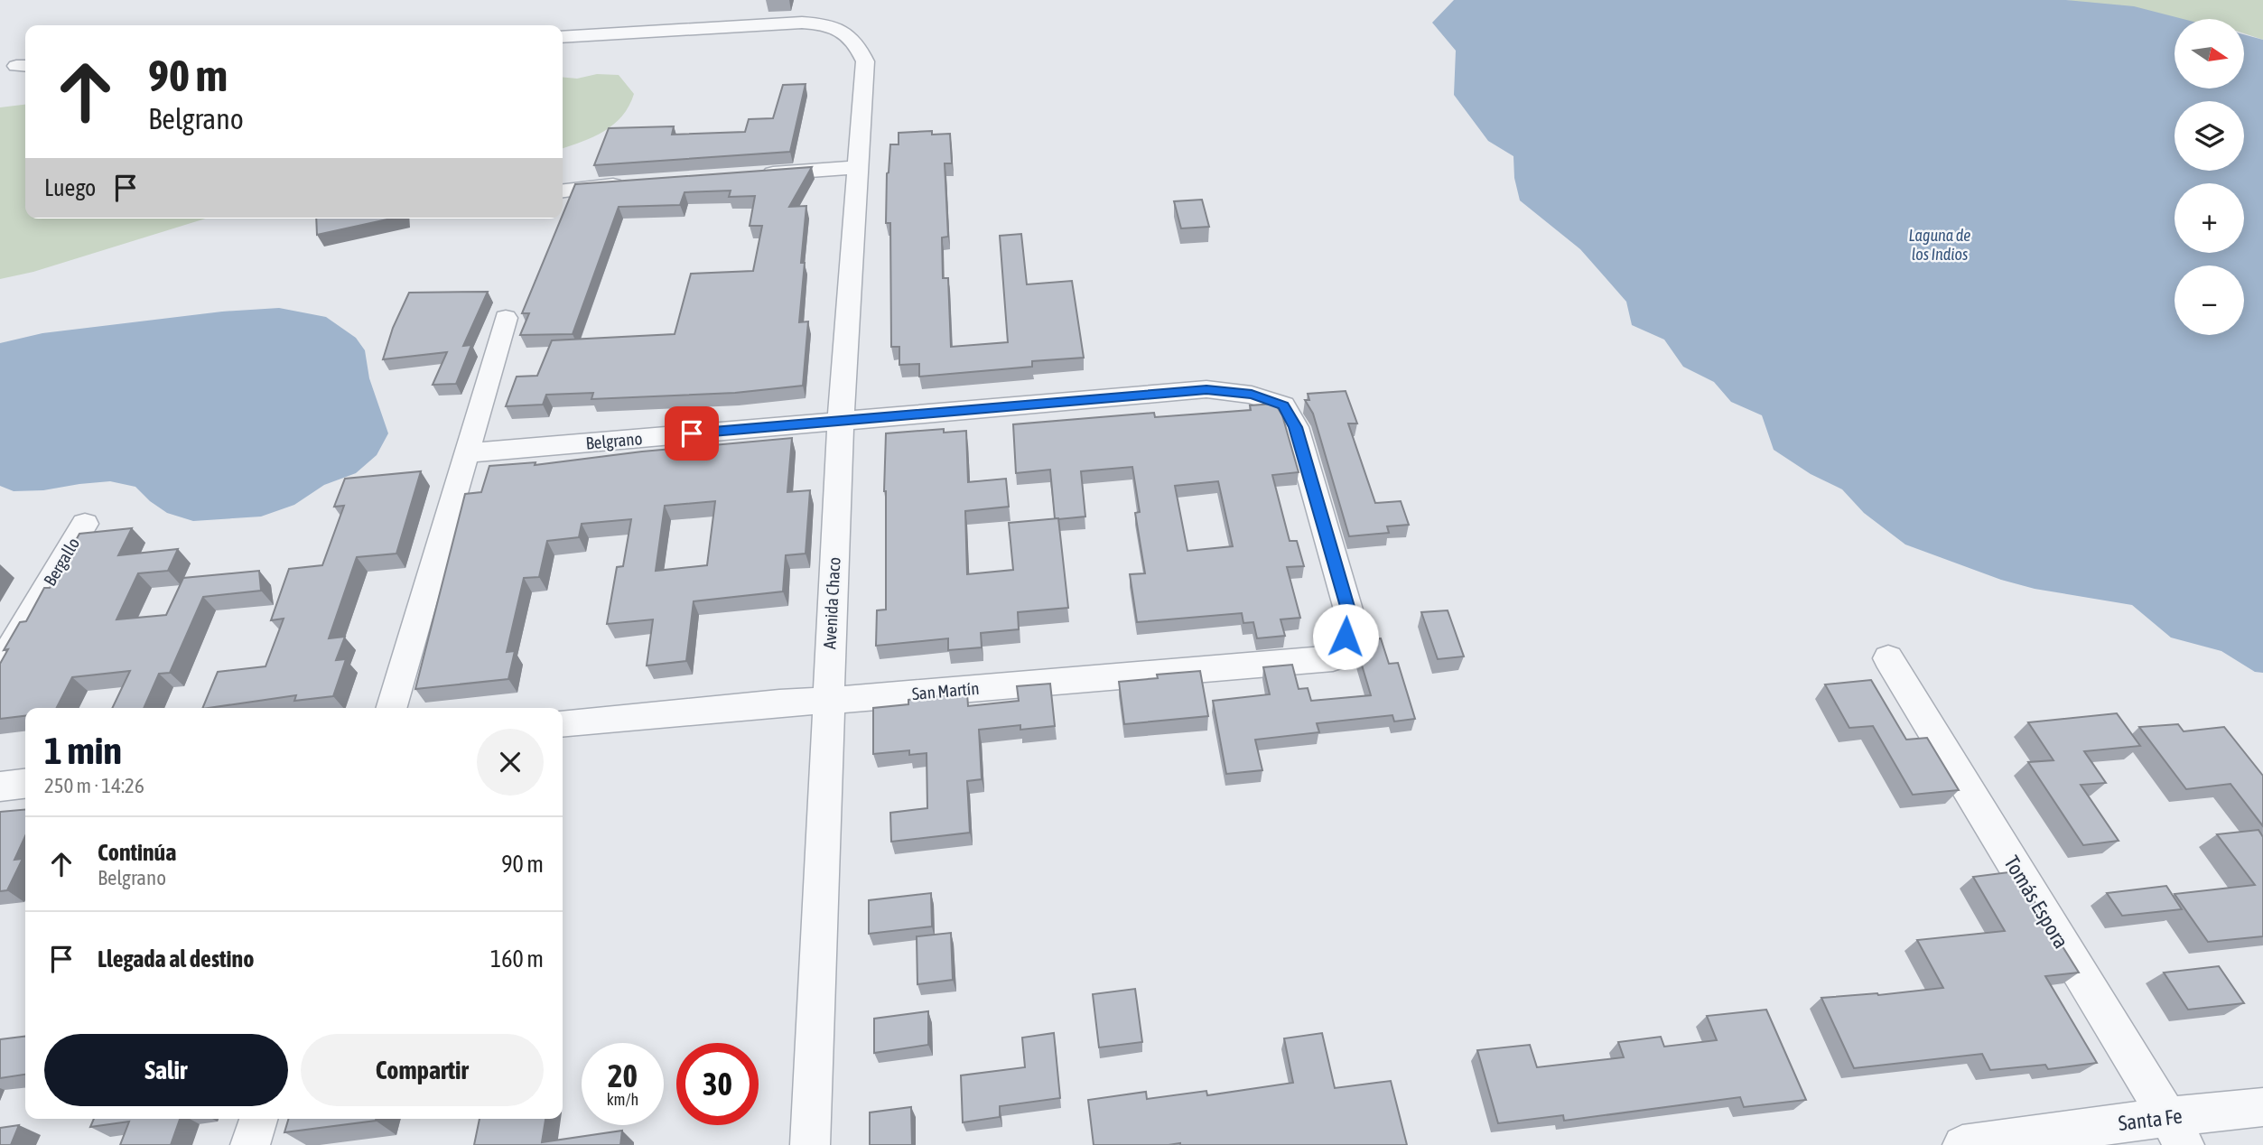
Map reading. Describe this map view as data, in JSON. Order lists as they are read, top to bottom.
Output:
{
  "streets": {
    "street": [
      "Belgrano",
      "Bergallo",
      "Avenida Chaco",
      "San Martín",
      "Tomás Espora",
      "Santa Fe"
    ]
  },
  "crossings": [
    ["Belgrano", "Avenida Chaco"],
    ["Belgrano", "San Martín"],
    ["Avenida Chaco", "San Martín"],
    ["Tomás Espora", "Santa Fe"]
  ],
  "water": ["Laguna de los Indios"],
  "north": "right",
  "page": {
    "map_buttons": ["+", "−"],
    "turn": ["90 m", "Belgrano"],
    "then": "Luego",
    "heading": ["1 min", "250 m · 14:26"],
    "list": [
      {
        "name": "Continúa",
        "note": "Belgrano",
        "value": "90 m"
      },
      {
        "name": "Llegada al destino",
        "value": "160 m"
      }
    ],
    "buttons": ["Salir", "Compartir"],
    "speed": "20 km/h",
    "limit": "30"
  }
}
